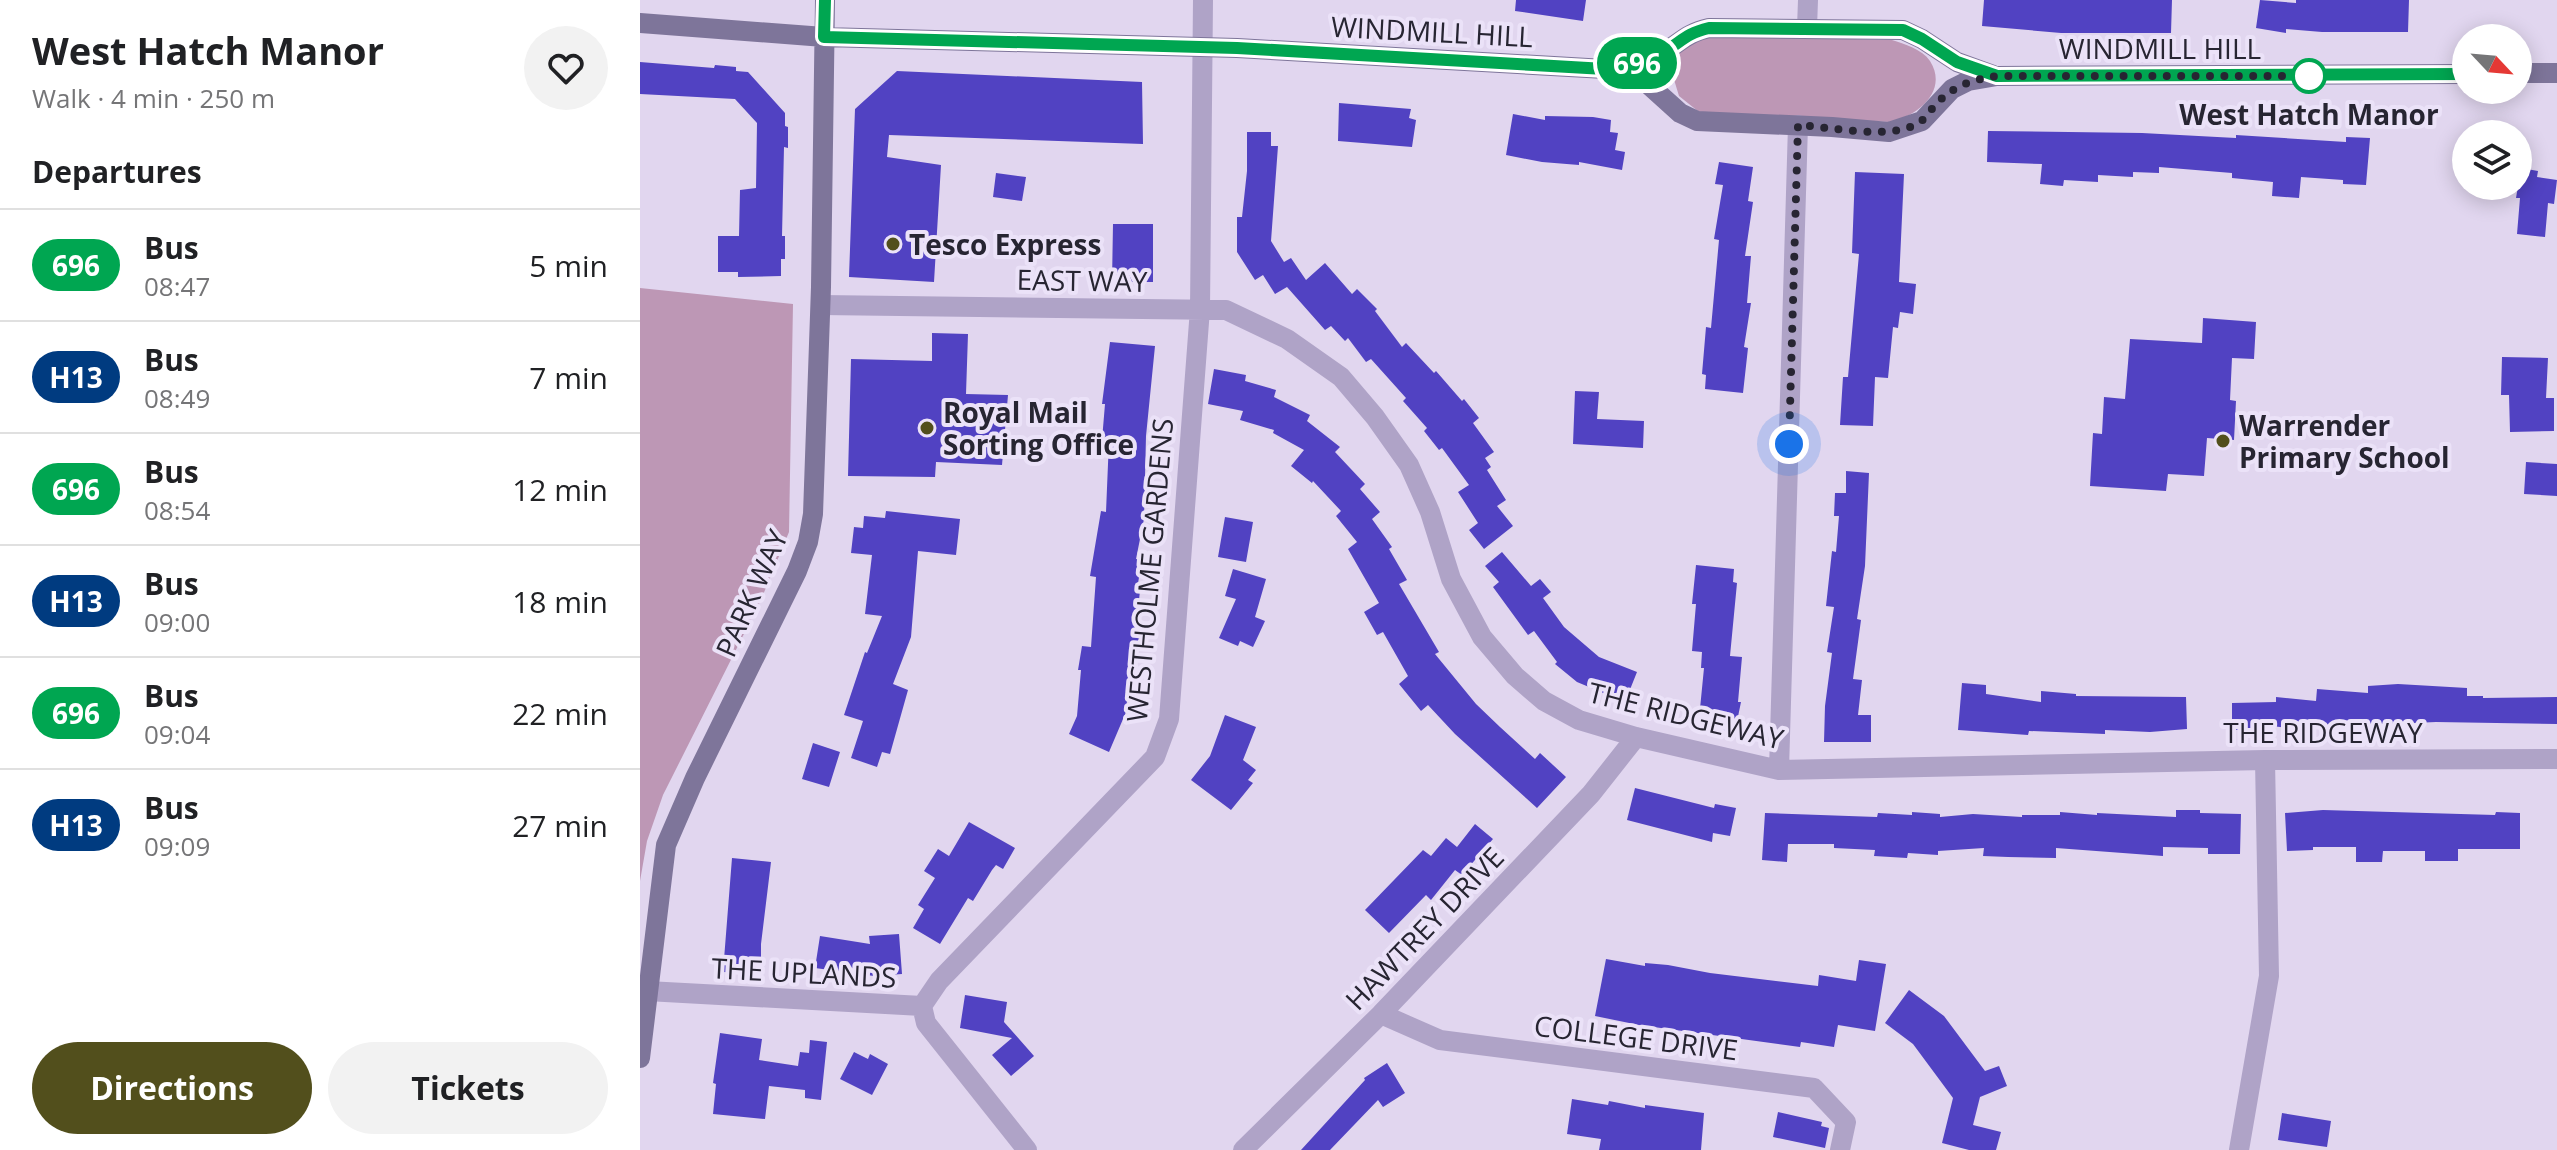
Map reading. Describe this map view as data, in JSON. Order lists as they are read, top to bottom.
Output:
{
  "streets": {
    "street": [
      "WINDMILL HILL",
      "EAST WAY",
      "WESTHOLME GARDENS",
      "PARK WAY",
      "THE RIDGEWAY",
      "HAWTREY DRIVE",
      "THE UPLANDS",
      "COLLEGE DRIVE"
    ]
  },
  "crossings": [
    ["WINDMILL HILL", "WESTHOLME GARDENS"],
    ["WINDMILL HILL", "PARK WAY"],
    ["EAST WAY", "WESTHOLME GARDENS"],
    ["EAST WAY", "PARK WAY"],
    ["EAST WAY", "THE RIDGEWAY"],
    ["WESTHOLME GARDENS", "THE RIDGEWAY"],
    ["WESTHOLME GARDENS", "THE UPLANDS"],
    ["PARK WAY", "THE UPLANDS"],
    ["THE RIDGEWAY", "HAWTREY DRIVE"],
    ["HAWTREY DRIVE", "COLLEGE DRIVE"]
  ],
  "places": [
    "West Hatch Manor",
    "Tesco Express",
    "Royal Mail Sorting Office",
    "Warrender Primary School"
  ],
  "lines": ["bus line 696"],
  "north": "bottom right",
  "page": {
    "heading": [
      ["West Hatch Manor", "Walk · 4 min · 250 m"],
      "Departures"
    ],
    "on_map": "696",
    "list": [
      {
        "mark": "696",
        "name": "Bus",
        "note": "08:47",
        "value": "5 min"
      },
      {
        "mark": "H13",
        "name": "Bus",
        "note": "08:49",
        "value": "7 min"
      },
      {
        "mark": "696",
        "name": "Bus",
        "note": "08:54",
        "value": "12 min"
      },
      {
        "mark": "H13",
        "name": "Bus",
        "note": "09:00",
        "value": "18 min"
      },
      {
        "mark": "696",
        "name": "Bus",
        "note": "09:04",
        "value": "22 min"
      },
      {
        "mark": "H13",
        "name": "Bus",
        "note": "09:09",
        "value": "27 min"
      }
    ],
    "buttons": ["Directions", "Tickets"]
  }
}
